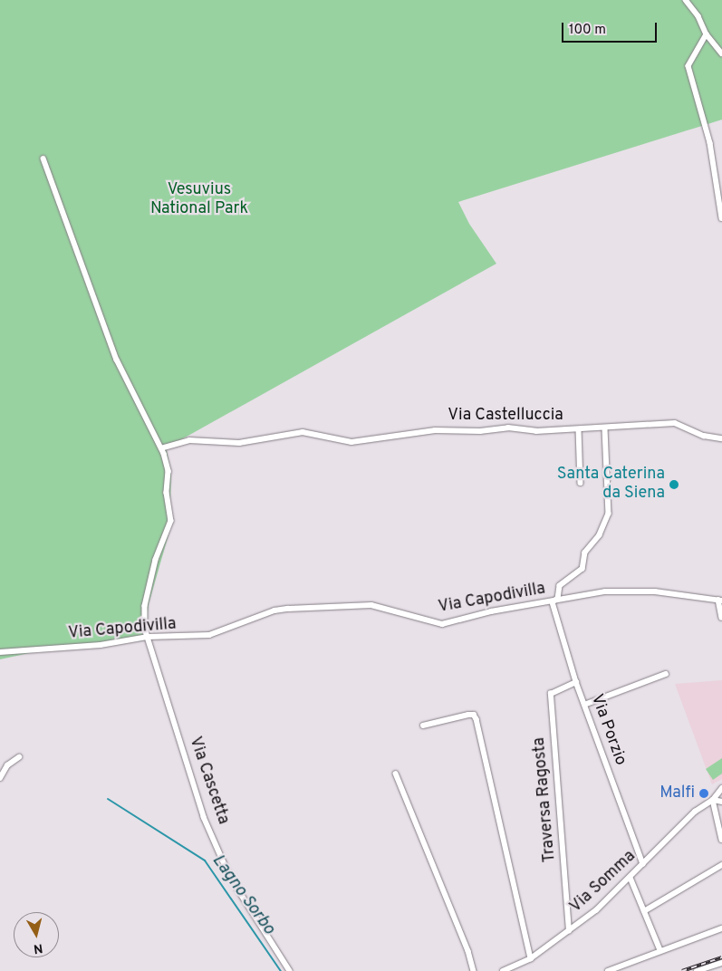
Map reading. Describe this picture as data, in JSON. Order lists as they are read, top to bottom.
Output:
{
  "streets": {
    "street": [
      "Via Castelluccia",
      "Via Capodivilla",
      "Via Porzio",
      "Via Cascetta",
      "Traversa Ragosta",
      "Via Somma"
    ]
  },
  "crossings": [
    ["Via Castelluccia", "Via Cascetta"],
    ["Via Capodivilla", "Via Porzio"],
    ["Via Capodivilla", "Via Cascetta"],
    ["Via Porzio", "Traversa Ragosta"],
    ["Via Porzio", "Via Somma"],
    ["Traversa Ragosta", "Via Somma"]
  ],
  "water": ["Lagno Sorbo"],
  "parks": ["Vesuvius National Park"],
  "places": ["Santa Caterina da Siena", "Malfi"],
  "scale_bar": "100 m",
  "north": "bottom"
}
